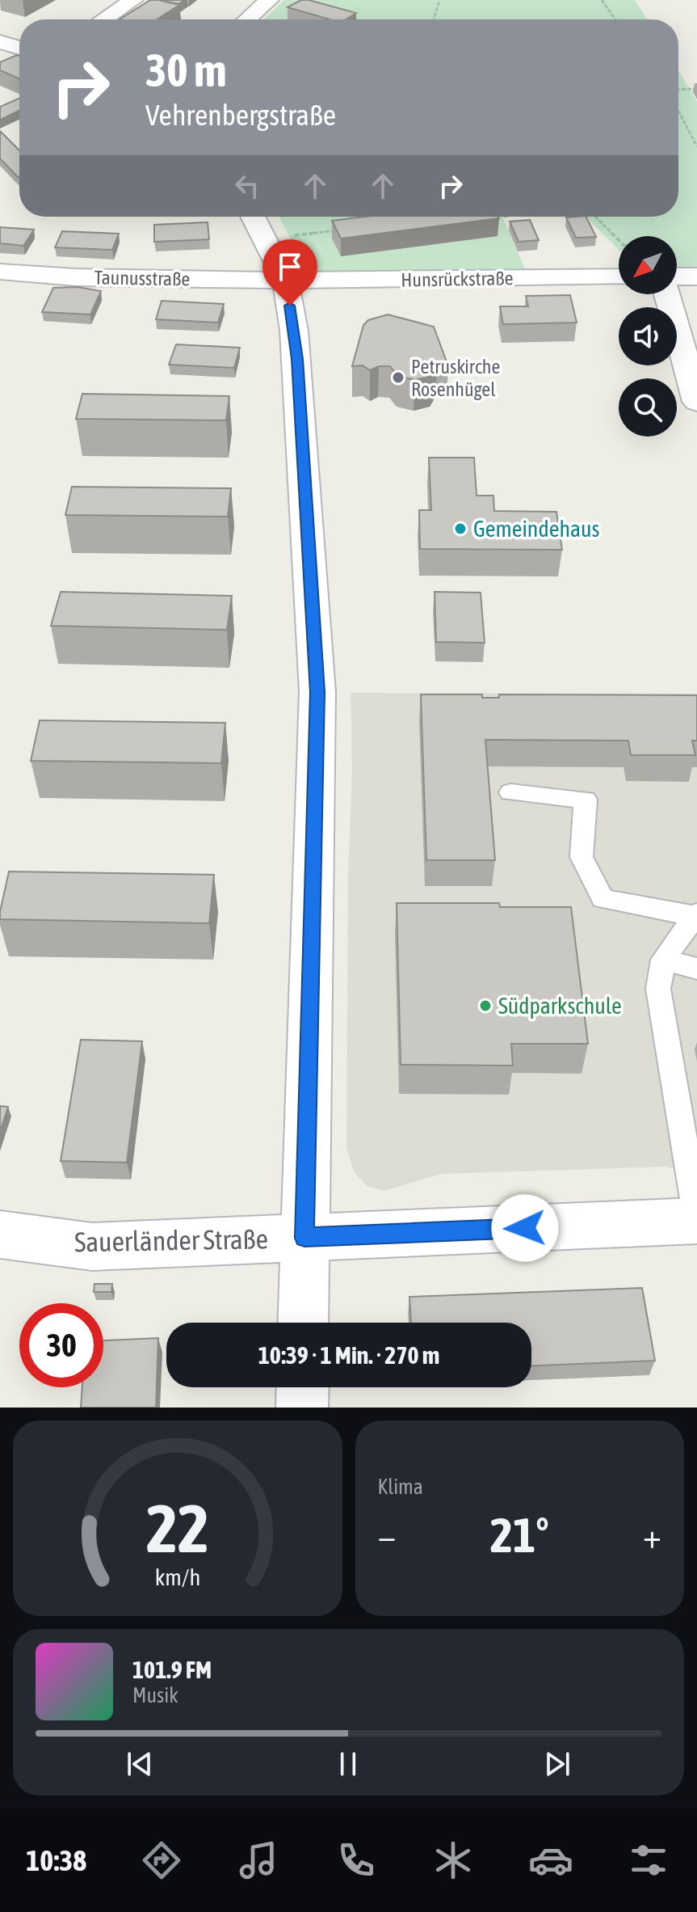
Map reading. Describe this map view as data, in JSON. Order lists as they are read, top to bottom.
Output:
{
  "streets": {
    "street": ["Taunusstraße", "Hunsrückstraße", "Sauerländer Straße"]
  },
  "crossings": [
    ["Taunusstraße", "Hunsrückstraße"]
  ],
  "places": ["Petruskirche Rosenhügel", "Gemeindehaus", "Südparkschule"],
  "north": "bottom left",
  "page": {
    "turn": ["30 m", "Vehrenbergstraße"],
    "limit": "30",
    "trip": "10:39 · 1 Min. · 270 m",
    "tile": "Klima",
    "heat": ["−", "21°", "+"],
    "song": ["101.9 FM", "Musik"],
    "tabs": "10:38",
    "gauge": ["22", "km/h"]
  }
}
